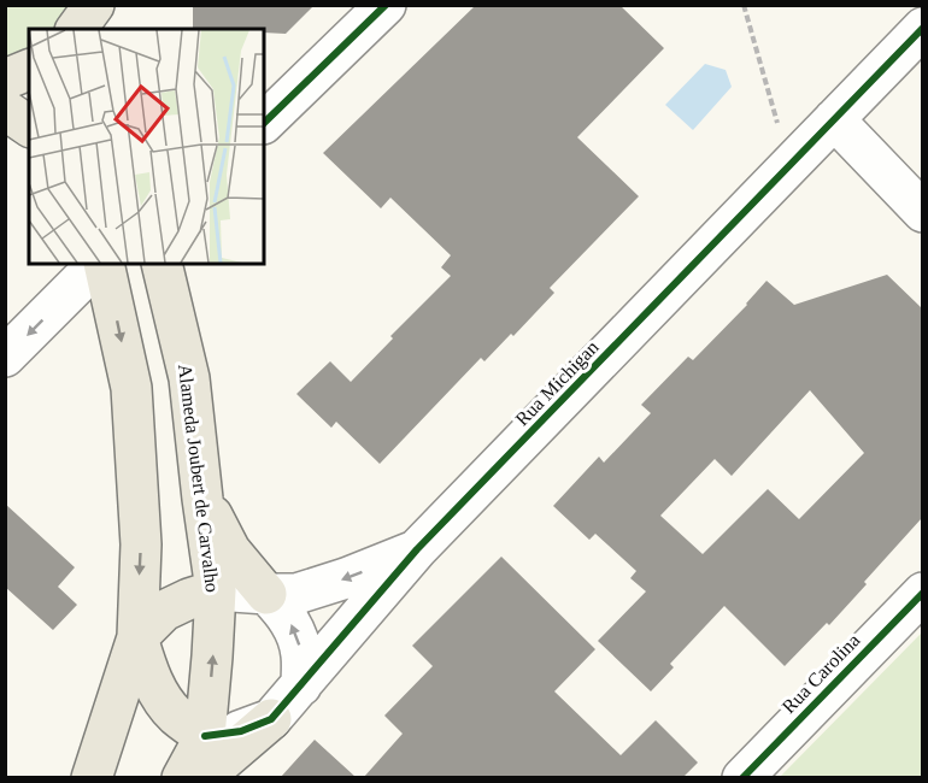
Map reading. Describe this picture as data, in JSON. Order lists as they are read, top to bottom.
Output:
{
  "streets": {
    "main road": ["Alameda Joubert de Carvalho"],
    "street": ["Rua Michigan", "Rua Carolina"]
  },
  "crossings": [
    ["Rua Michigan", "Alameda Joubert de Carvalho"]
  ]
}
